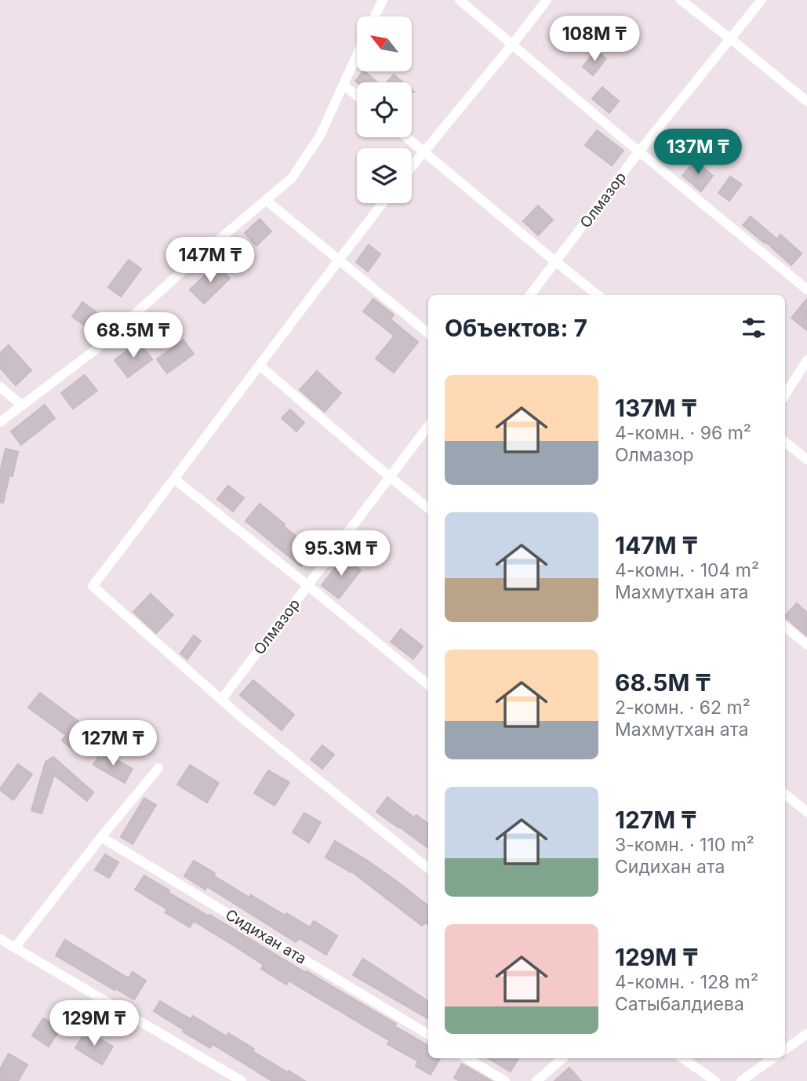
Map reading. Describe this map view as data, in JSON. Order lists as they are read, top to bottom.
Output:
{
  "streets": {
    "street": ["Олмазор", "Сидихан ата"]
  },
  "north": "top left",
  "page": {
    "price": [
      "108M ₸",
      "137M ₸",
      "147M ₸",
      "68.5M ₸",
      "95.3M ₸",
      "127M ₸",
      "129M ₸"
    ],
    "heading": "Объектов: 7",
    "list": [
      {
        "name": "137M ₸",
        "note": "4-комн. · 96 m² · Олмазор"
      },
      {
        "name": "147M ₸",
        "note": "4-комн. · 104 m² · Махмутхан ата"
      },
      {
        "name": "68.5M ₸",
        "note": "2-комн. · 62 m² · Махмутхан ата"
      },
      {
        "name": "127M ₸",
        "note": "3-комн. · 110 m² · Сидихан ата"
      },
      {
        "name": "129M ₸",
        "note": "4-комн. · 128 m² · Сатыбалдиева"
      }
    ]
  }
}
